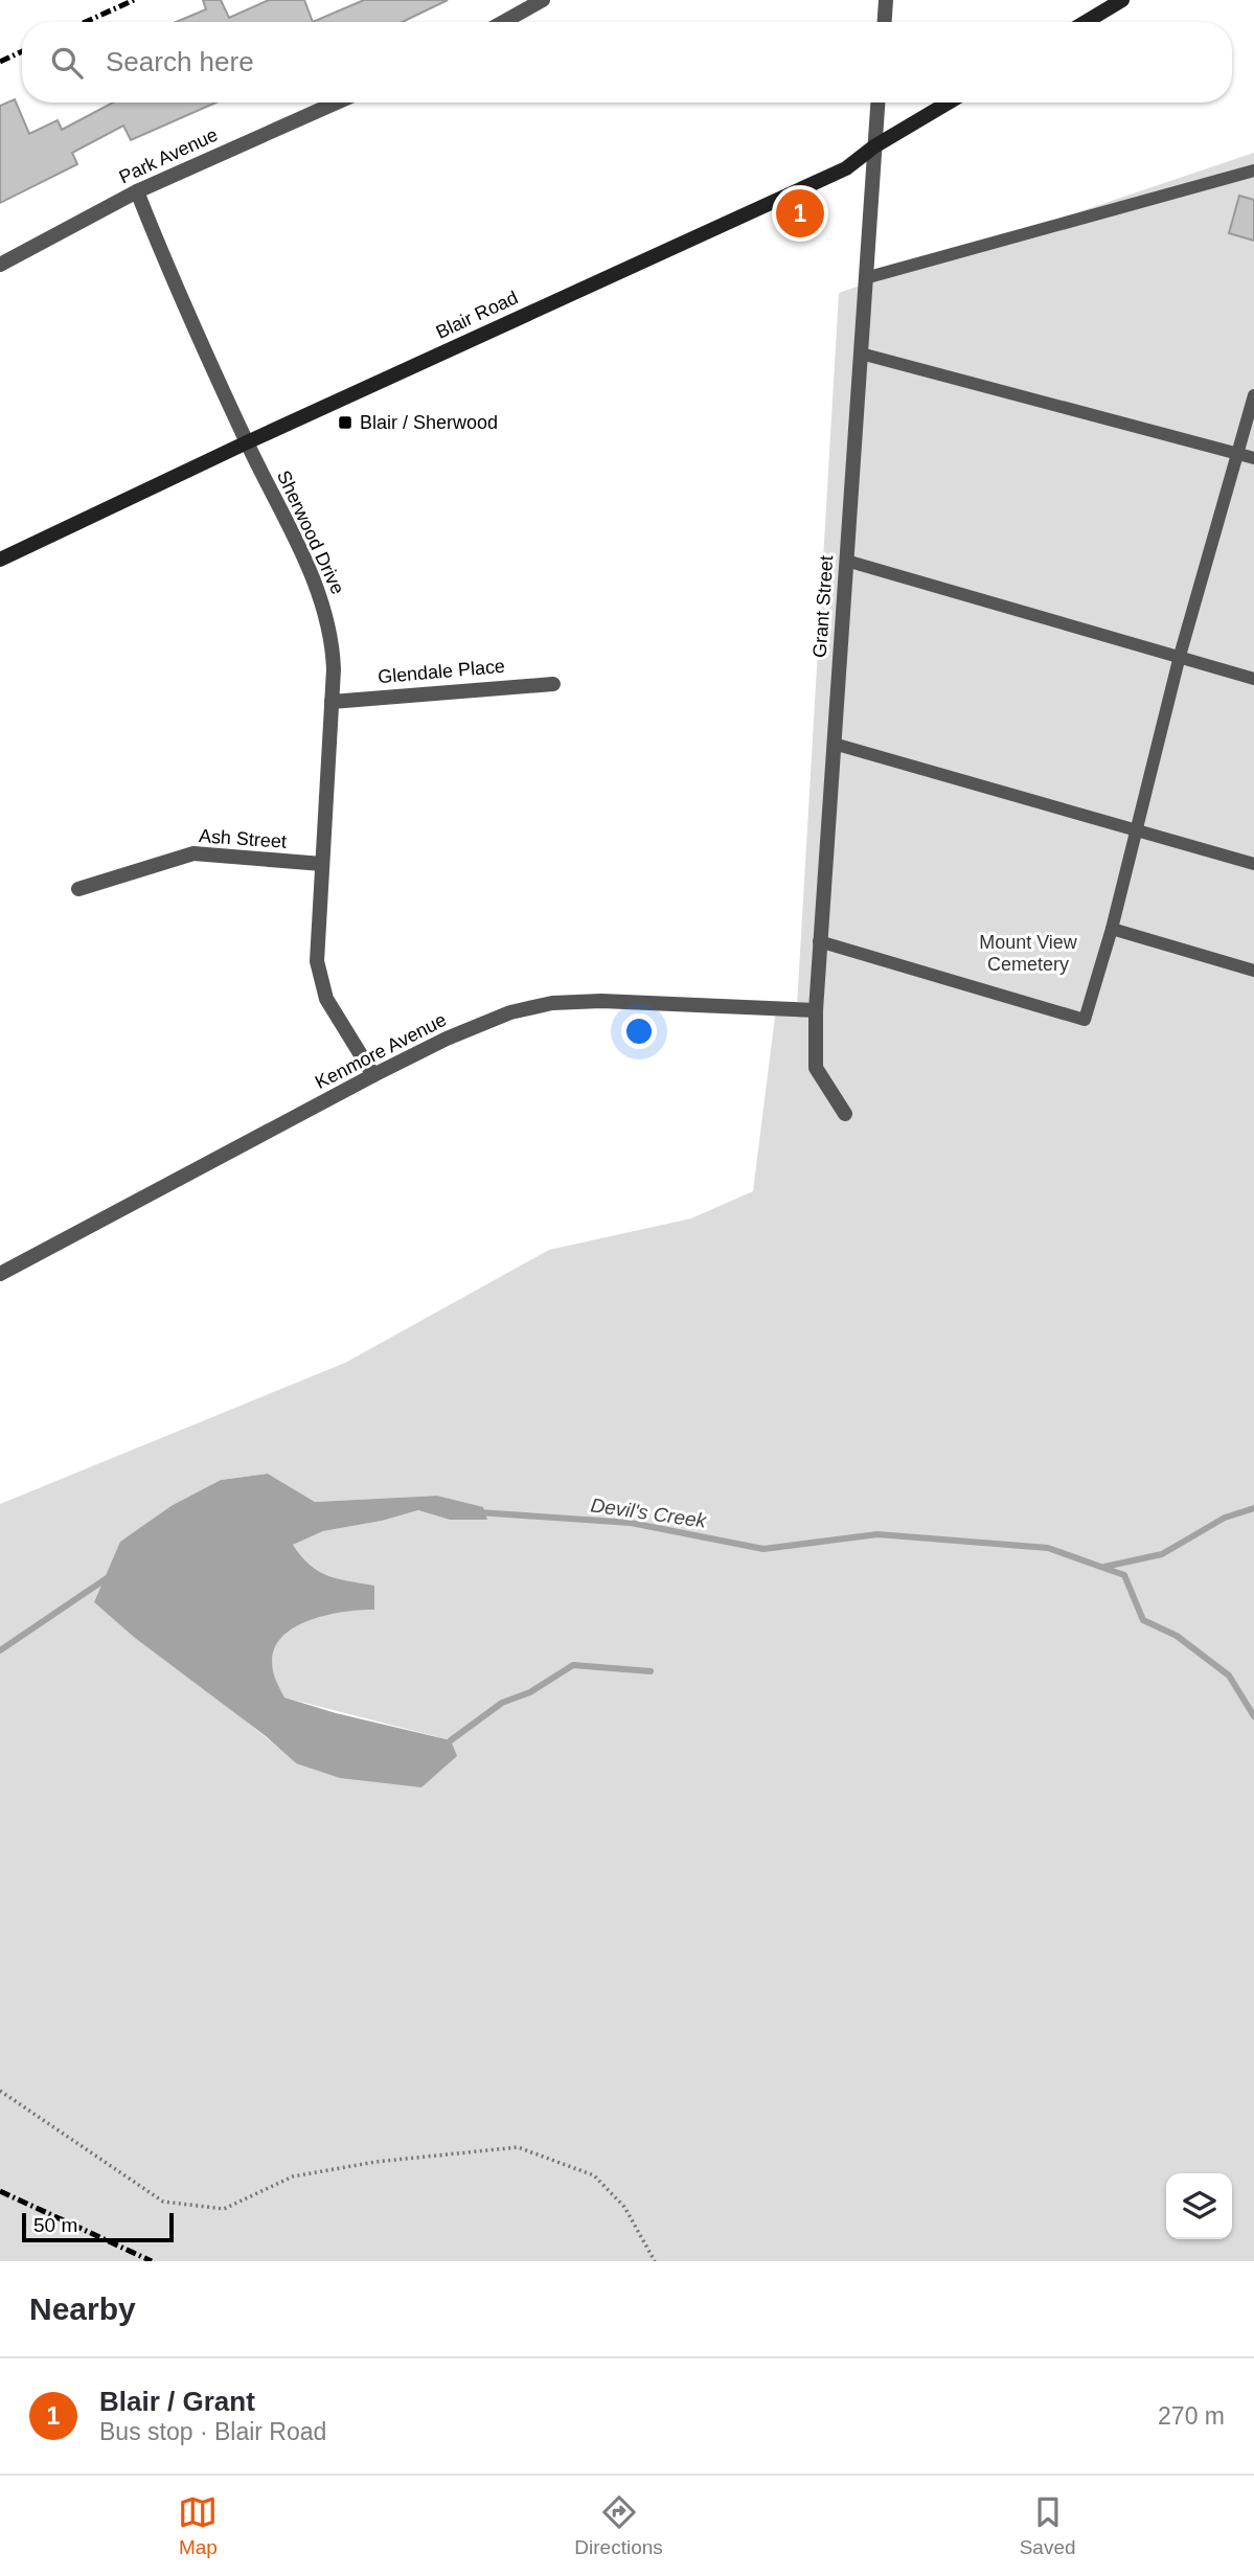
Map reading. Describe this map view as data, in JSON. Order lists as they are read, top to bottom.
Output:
{
  "streets": {
    "street": [
      "Park Avenue",
      "Blair Road",
      "Sherwood Drive",
      "Grant Street",
      "Glendale Place",
      "Ash Street",
      "Kenmore Avenue"
    ]
  },
  "crossings": [
    ["Park Avenue", "Sherwood Drive"],
    ["Blair Road", "Sherwood Drive"],
    ["Blair Road", "Grant Street"],
    ["Sherwood Drive", "Glendale Place"],
    ["Sherwood Drive", "Ash Street"],
    ["Sherwood Drive", "Kenmore Avenue"],
    ["Grant Street", "Kenmore Avenue"]
  ],
  "water": ["Devil's Creek"],
  "parks": ["Mount View Cemetery"],
  "places": {
    "transit": ["Blair / Sherwood"]
  },
  "scale_bar": "50 m",
  "page": {
    "search": "Search here",
    "pins": "1",
    "scale": "50 m",
    "heading": "Nearby",
    "list": [
      {
        "mark": "1",
        "name": "Blair / Grant",
        "note": "Bus stop · Blair Road",
        "value": "270 m"
      }
    ],
    "nav": ["Map", "Directions", "Saved"]
  }
}
